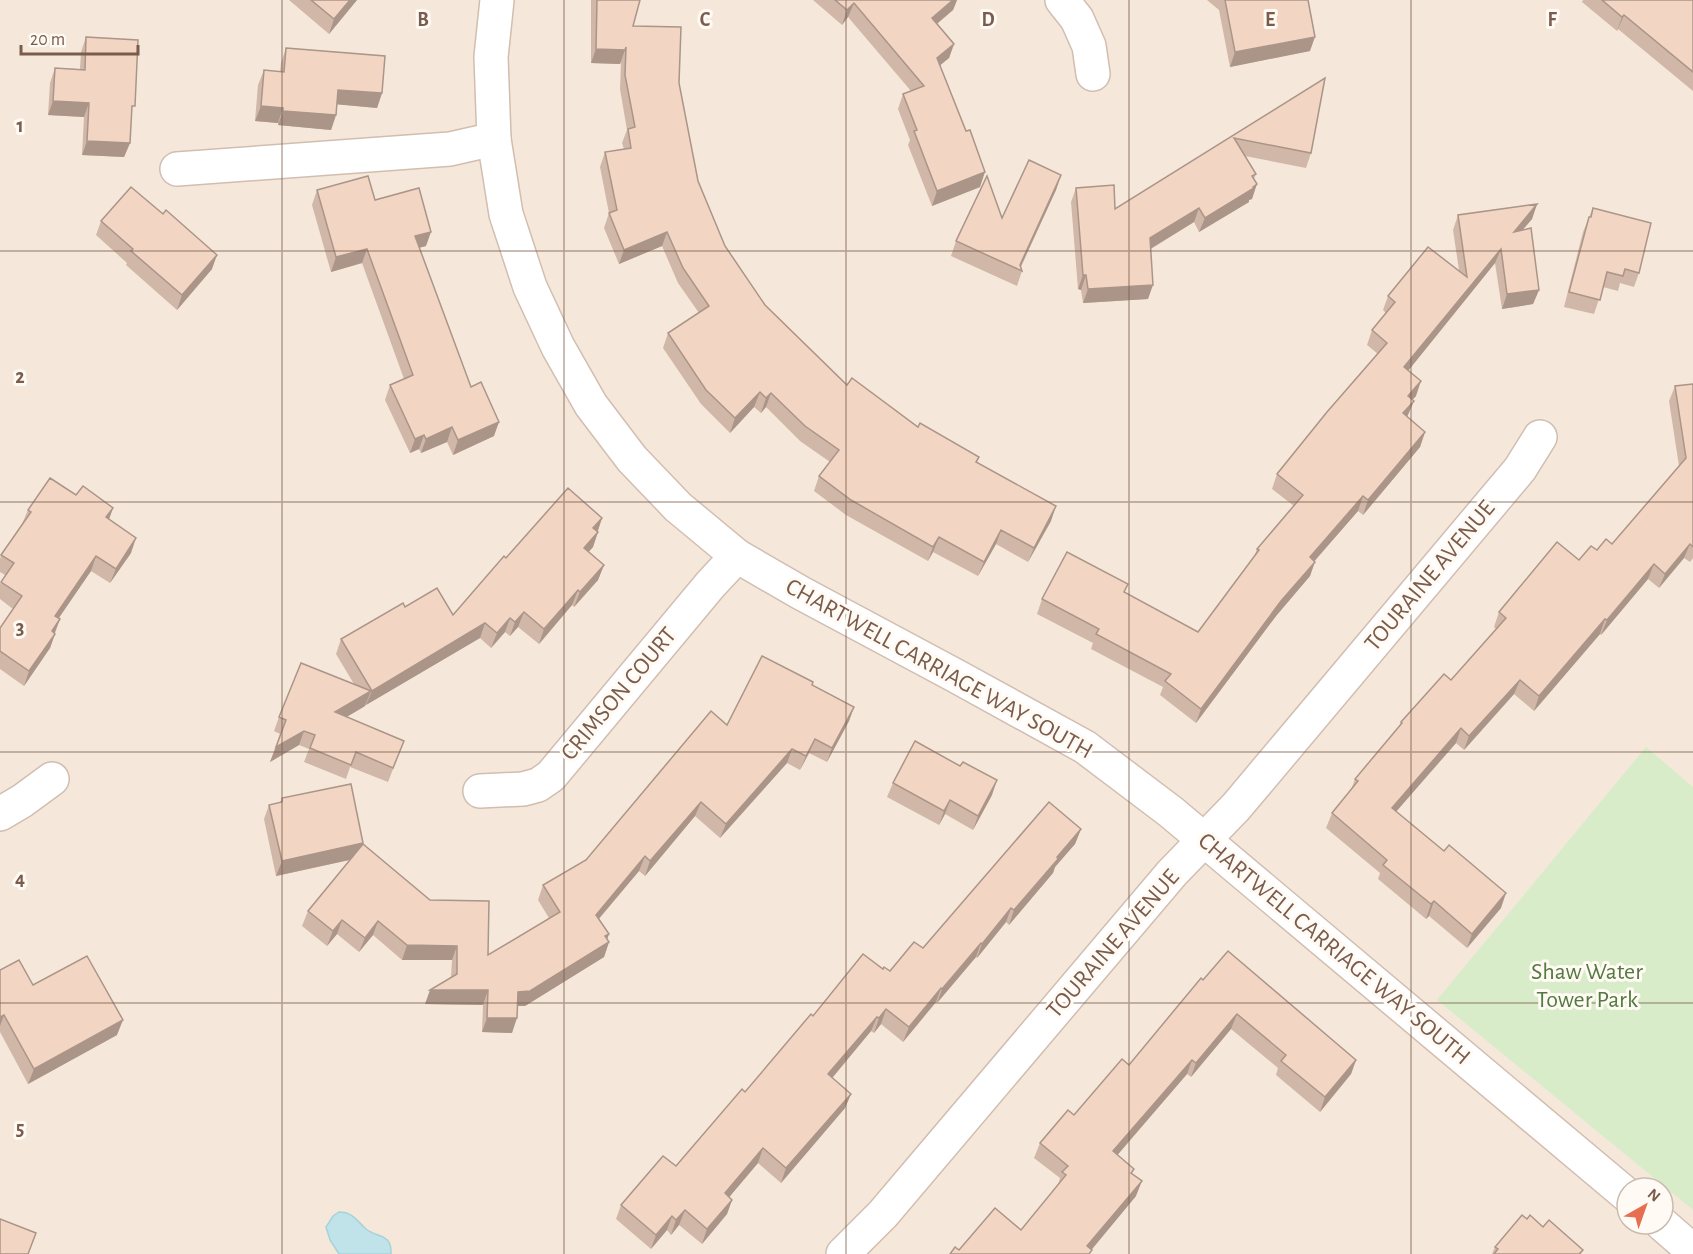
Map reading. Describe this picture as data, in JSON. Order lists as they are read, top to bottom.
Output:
{
  "streets": {
    "street": ["TOURAINE AVENUE", "CHARTWELL CARRIAGE WAY SOUTH", "CRIMSON COURT"]
  },
  "crossings": [
    ["TOURAINE AVENUE", "CHARTWELL CARRIAGE WAY SOUTH"],
    ["CHARTWELL CARRIAGE WAY SOUTH", "CRIMSON COURT"]
  ],
  "parks": ["Shaw Water Tower Park"],
  "scale_bar": "20 m",
  "north": "top right",
  "grid": {
    "columns": [
      "B",
      "C",
      "D",
      "E",
      "F"
    ],
    "rows": [
      "1",
      "2",
      "3",
      "4",
      "5"
    ]
  }
}
